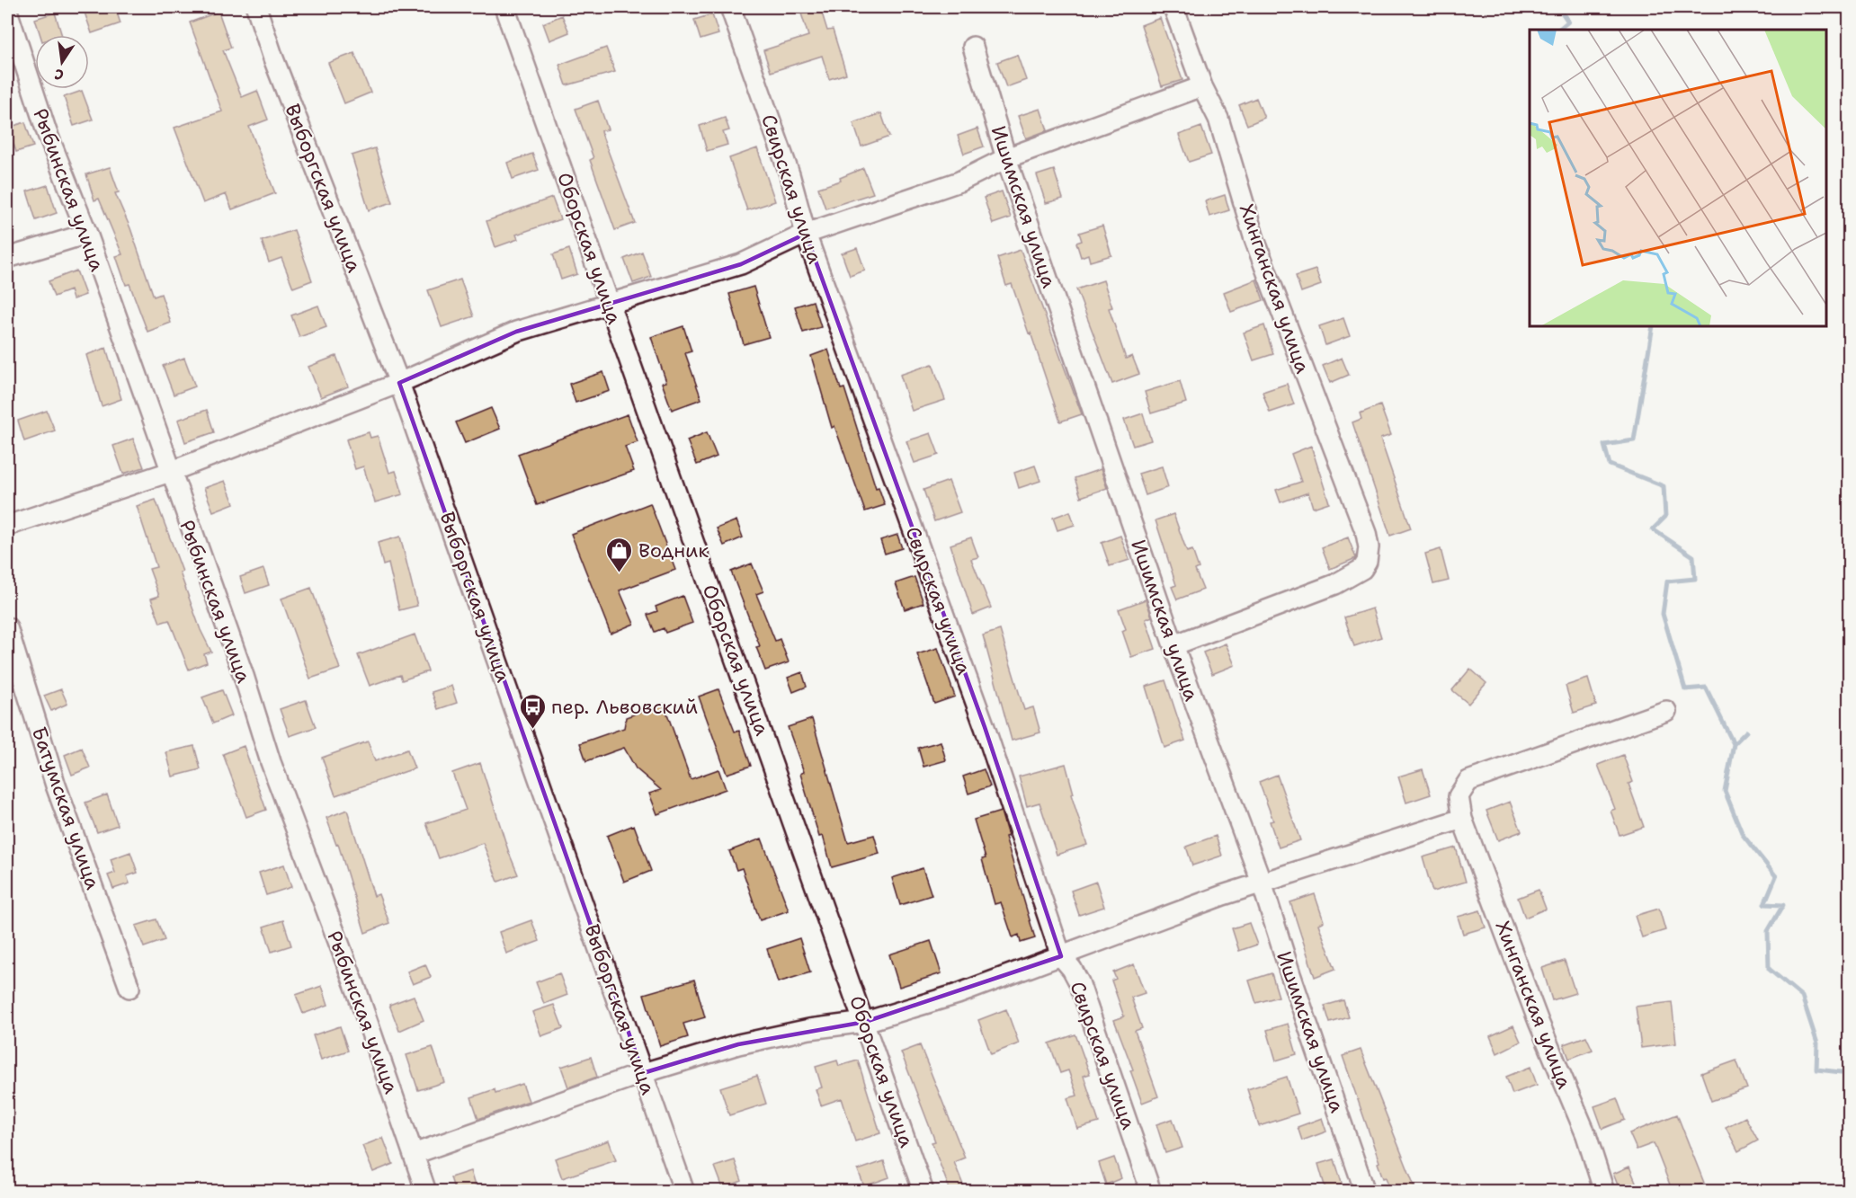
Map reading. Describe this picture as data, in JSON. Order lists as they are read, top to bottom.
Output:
{
  "streets": {
    "street": [
      "Выборгская улица",
      "Свирская улица",
      "Рыбинская улица",
      "Ишимская улица",
      "Оборская улица",
      "Хинганская улица",
      "Батумская улица"
    ]
  },
  "crossings": [
    ["Ишимская улица", "Хинганская улица"]
  ],
  "places": {
    "shop": ["Водник"],
    "bus stop": ["пер. Львовский"]
  },
  "north": "bottom"
}
